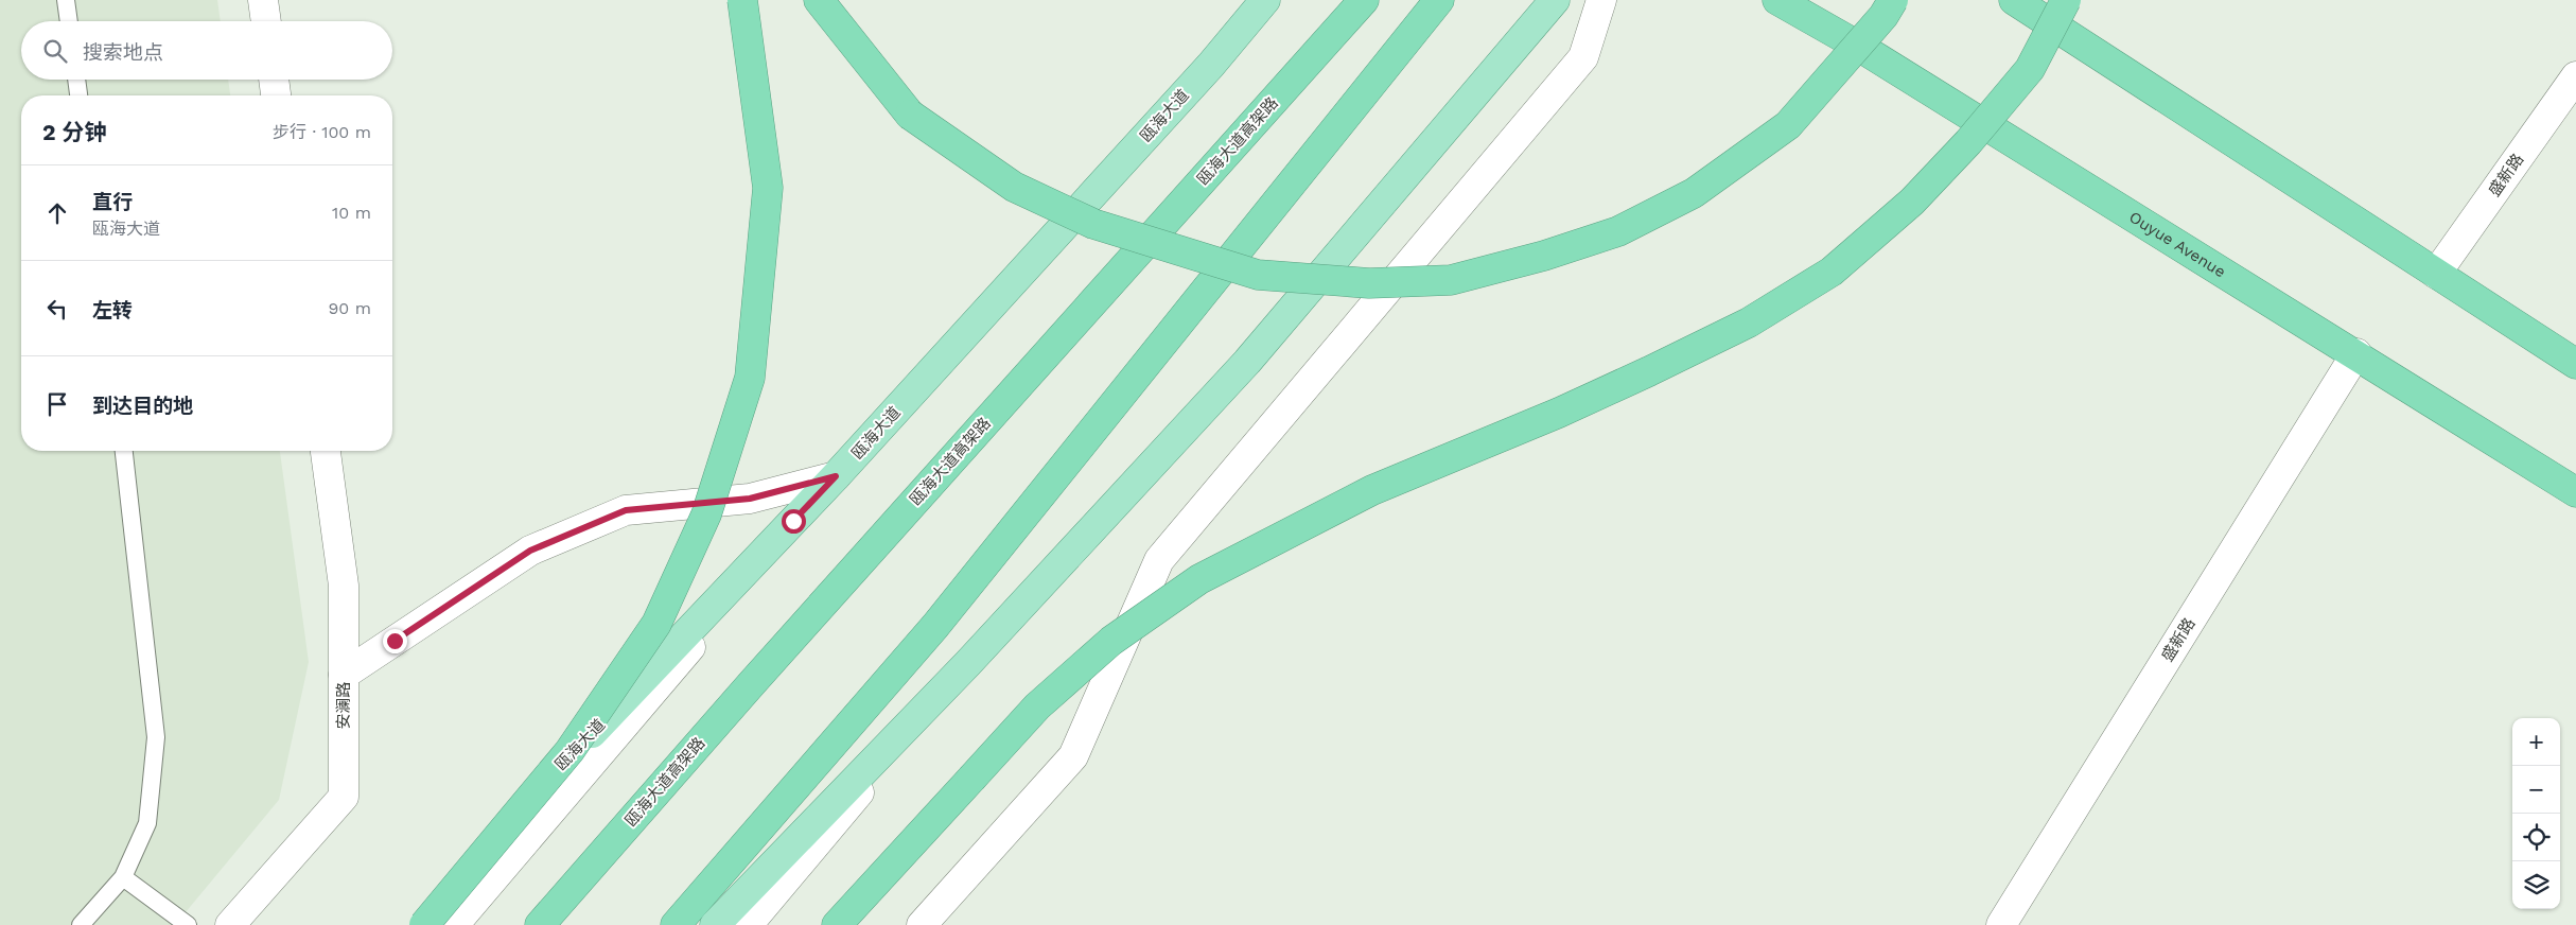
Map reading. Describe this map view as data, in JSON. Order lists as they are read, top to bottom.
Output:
{
  "streets": {
    "highway": ["瓯海大道高架路", "Ouyue Avenue"],
    "main road": ["瓯海大道", "盛新路", "安澜路"]
  },
  "crossings": [
    ["盛新路", "Ouyue Avenue"]
  ],
  "page": {
    "search": "搜索地点",
    "heading": ["2 分钟", "步行 · 100 m"],
    "list": [
      ["直行", "瓯海大道", "10 m"],
      ["左转", "90 m"],
      "到达目的地"
    ],
    "map_buttons": ["+", "−"]
  }
}
